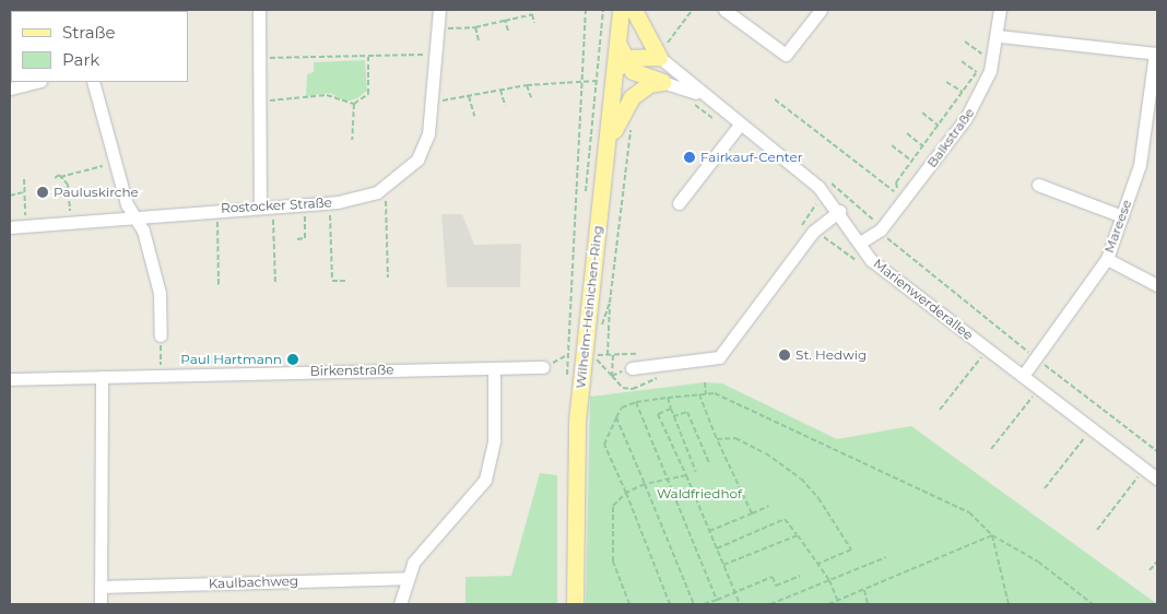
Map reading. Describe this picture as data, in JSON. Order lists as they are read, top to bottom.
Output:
{
  "streets": {
    "main road": ["Wilhelm-Heinichen-Ring"],
    "street": [
      "Balkstraße",
      "Rostocker Straße",
      "Mareese",
      "Marienwerderallee",
      "Birkenstraße",
      "Kaulbachweg"
    ]
  },
  "crossings": [
    ["Balkstraße", "Marienwerderallee"],
    ["Mareese", "Marienwerderallee"]
  ],
  "parks": ["Waldfriedhof"],
  "places": [
    "Fairkauf-Center",
    "Pauluskirche",
    "St. Hedwig",
    "Paul Hartmann"
  ],
  "legend": ["Straße", "Park"]
}
